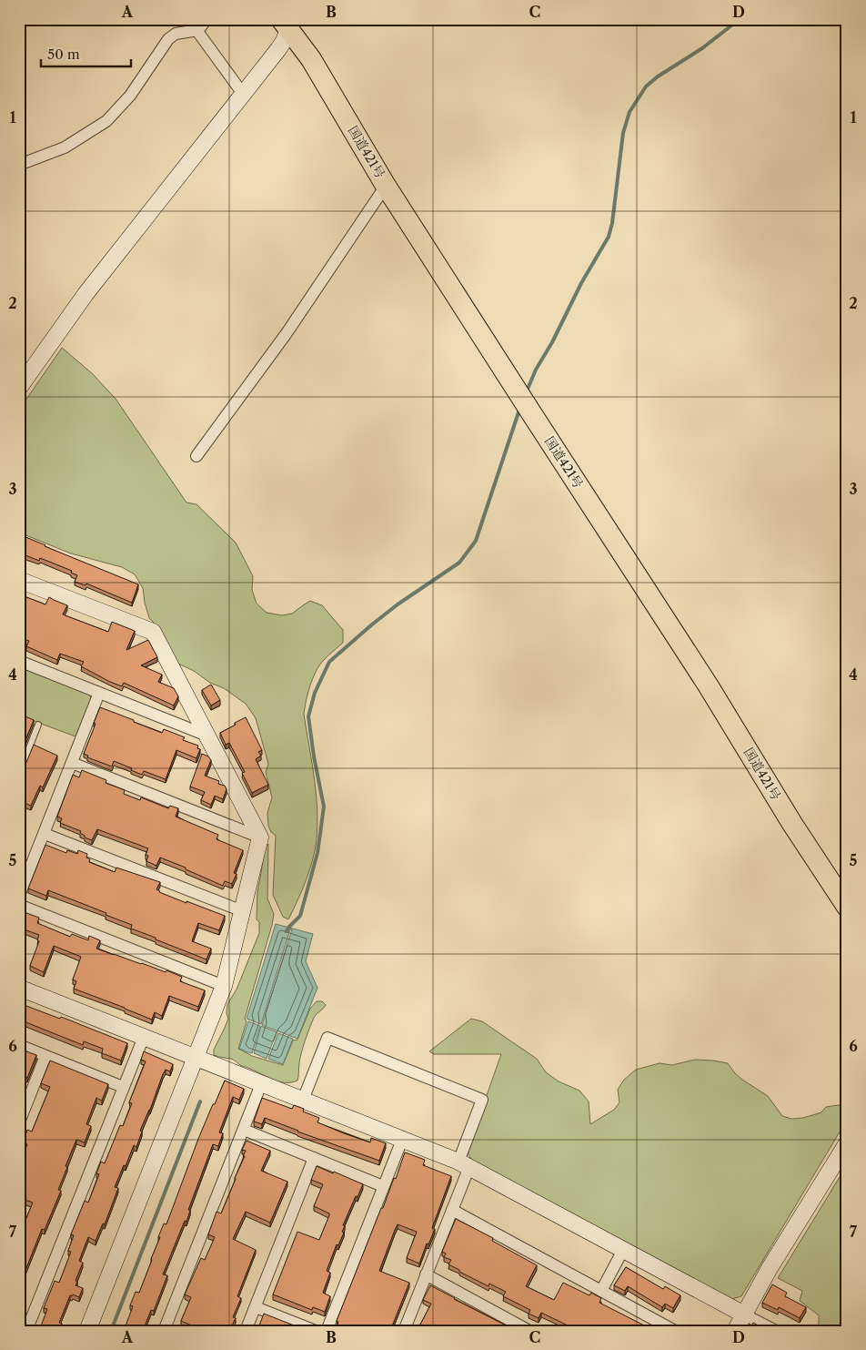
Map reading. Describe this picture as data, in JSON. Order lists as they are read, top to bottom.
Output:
{
  "streets": {
    "highway": ["国道421号"]
  },
  "scale_bar": "50 m",
  "grid": {
    "columns": [
      "A",
      "B",
      "C",
      "D"
    ],
    "rows": [
      "1",
      "2",
      "3",
      "4",
      "5",
      "6",
      "7"
    ]
  }
}
